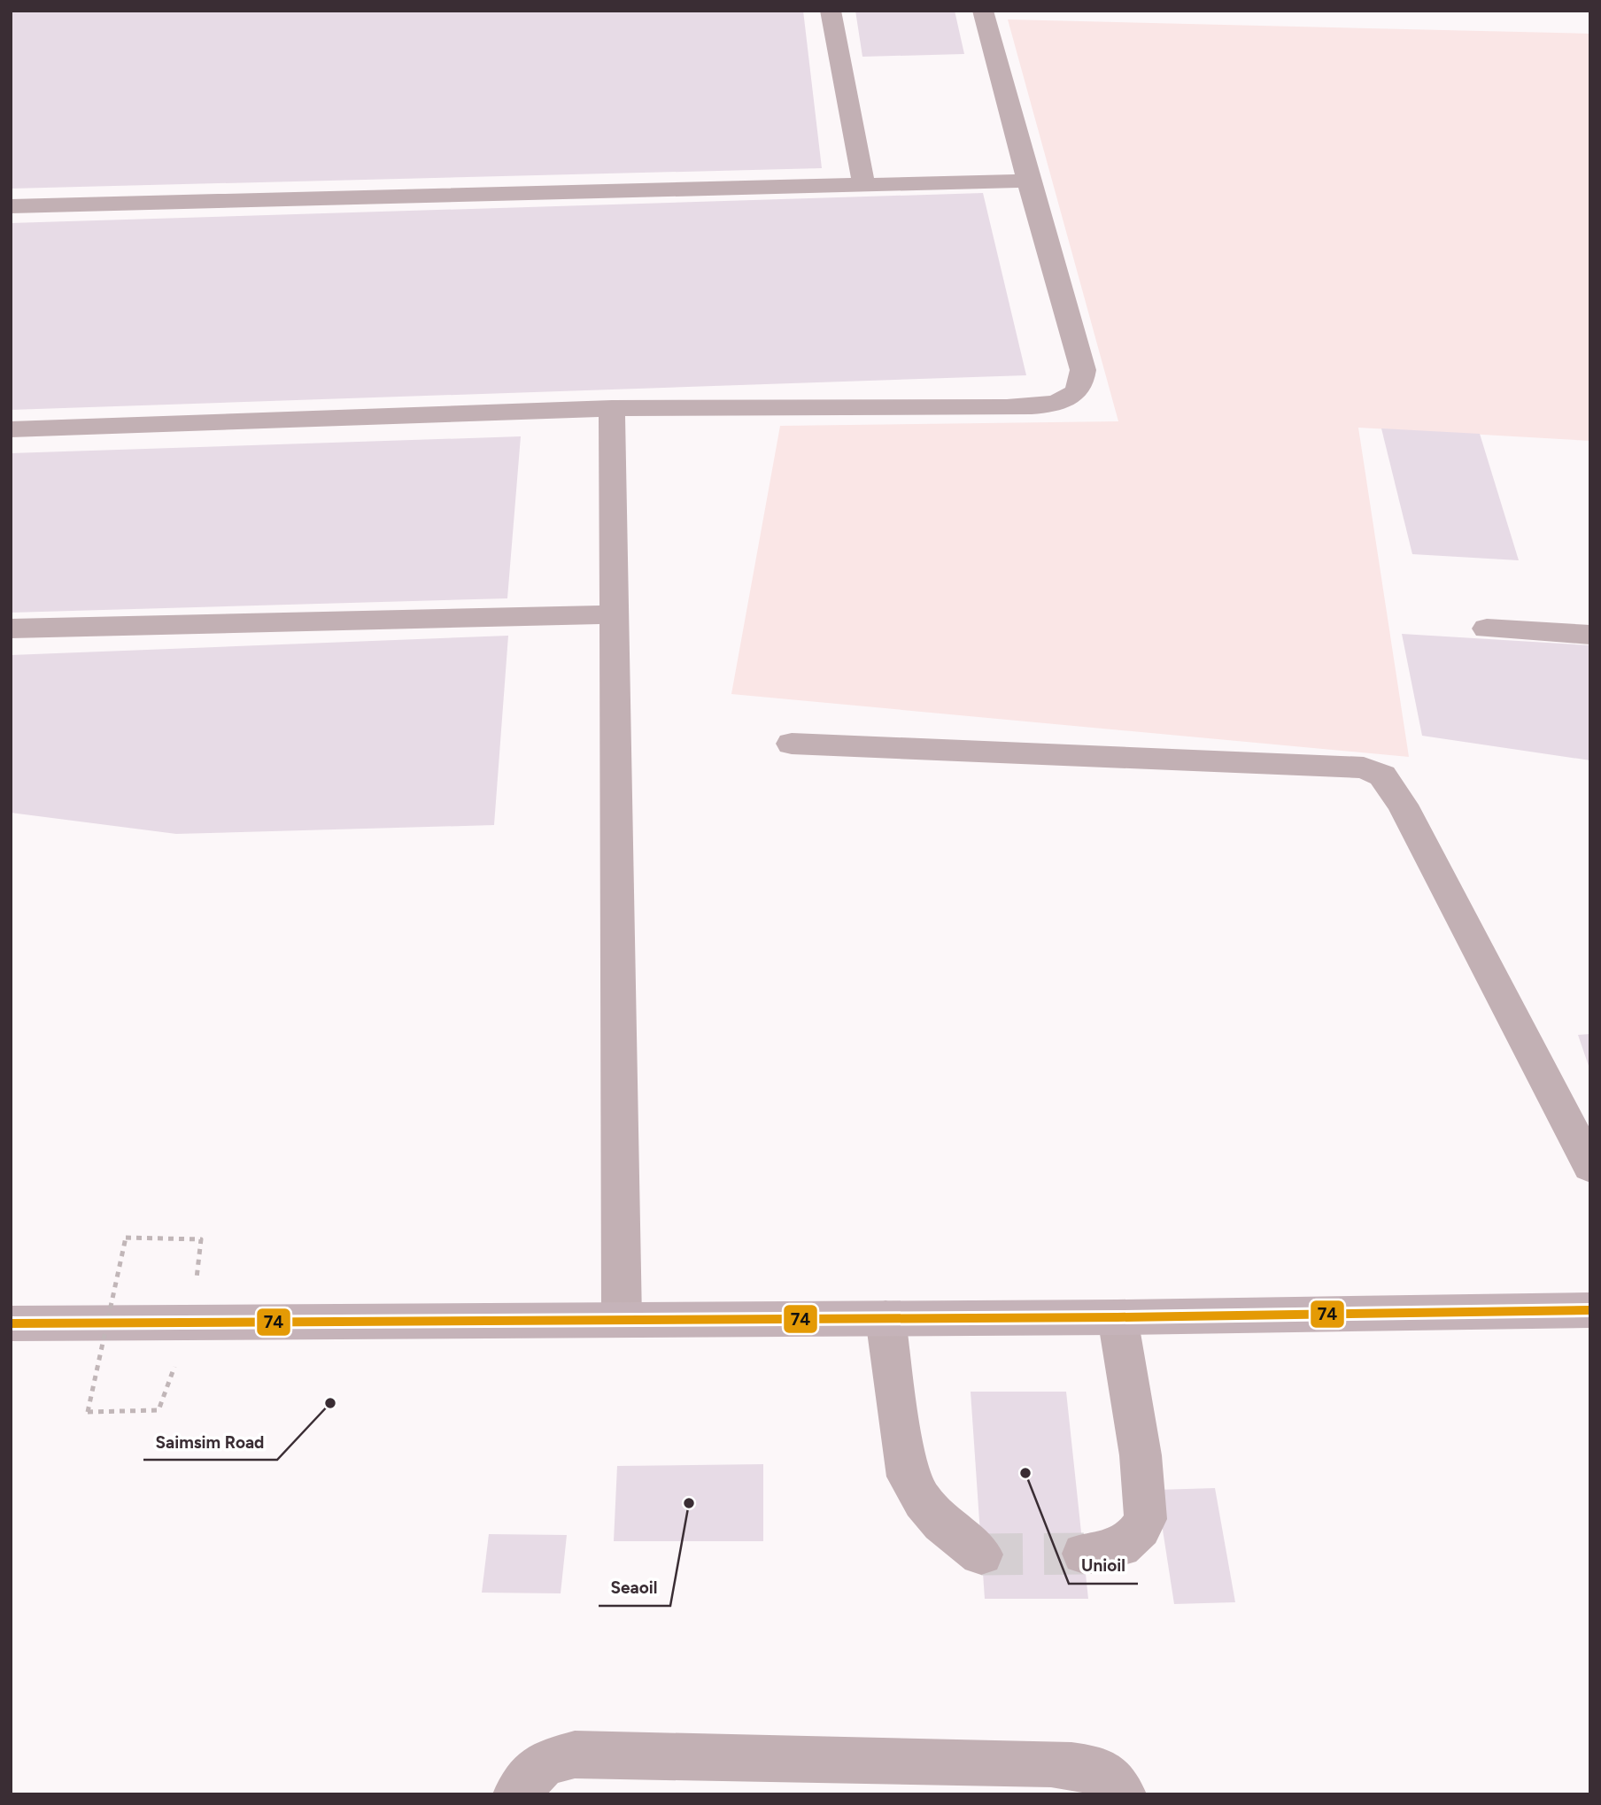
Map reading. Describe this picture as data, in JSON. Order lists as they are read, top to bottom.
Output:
{
  "places": ["Saimsim Road", "Unioil", "Seaoil"],
  "lines": ["transit line 74"]
}
